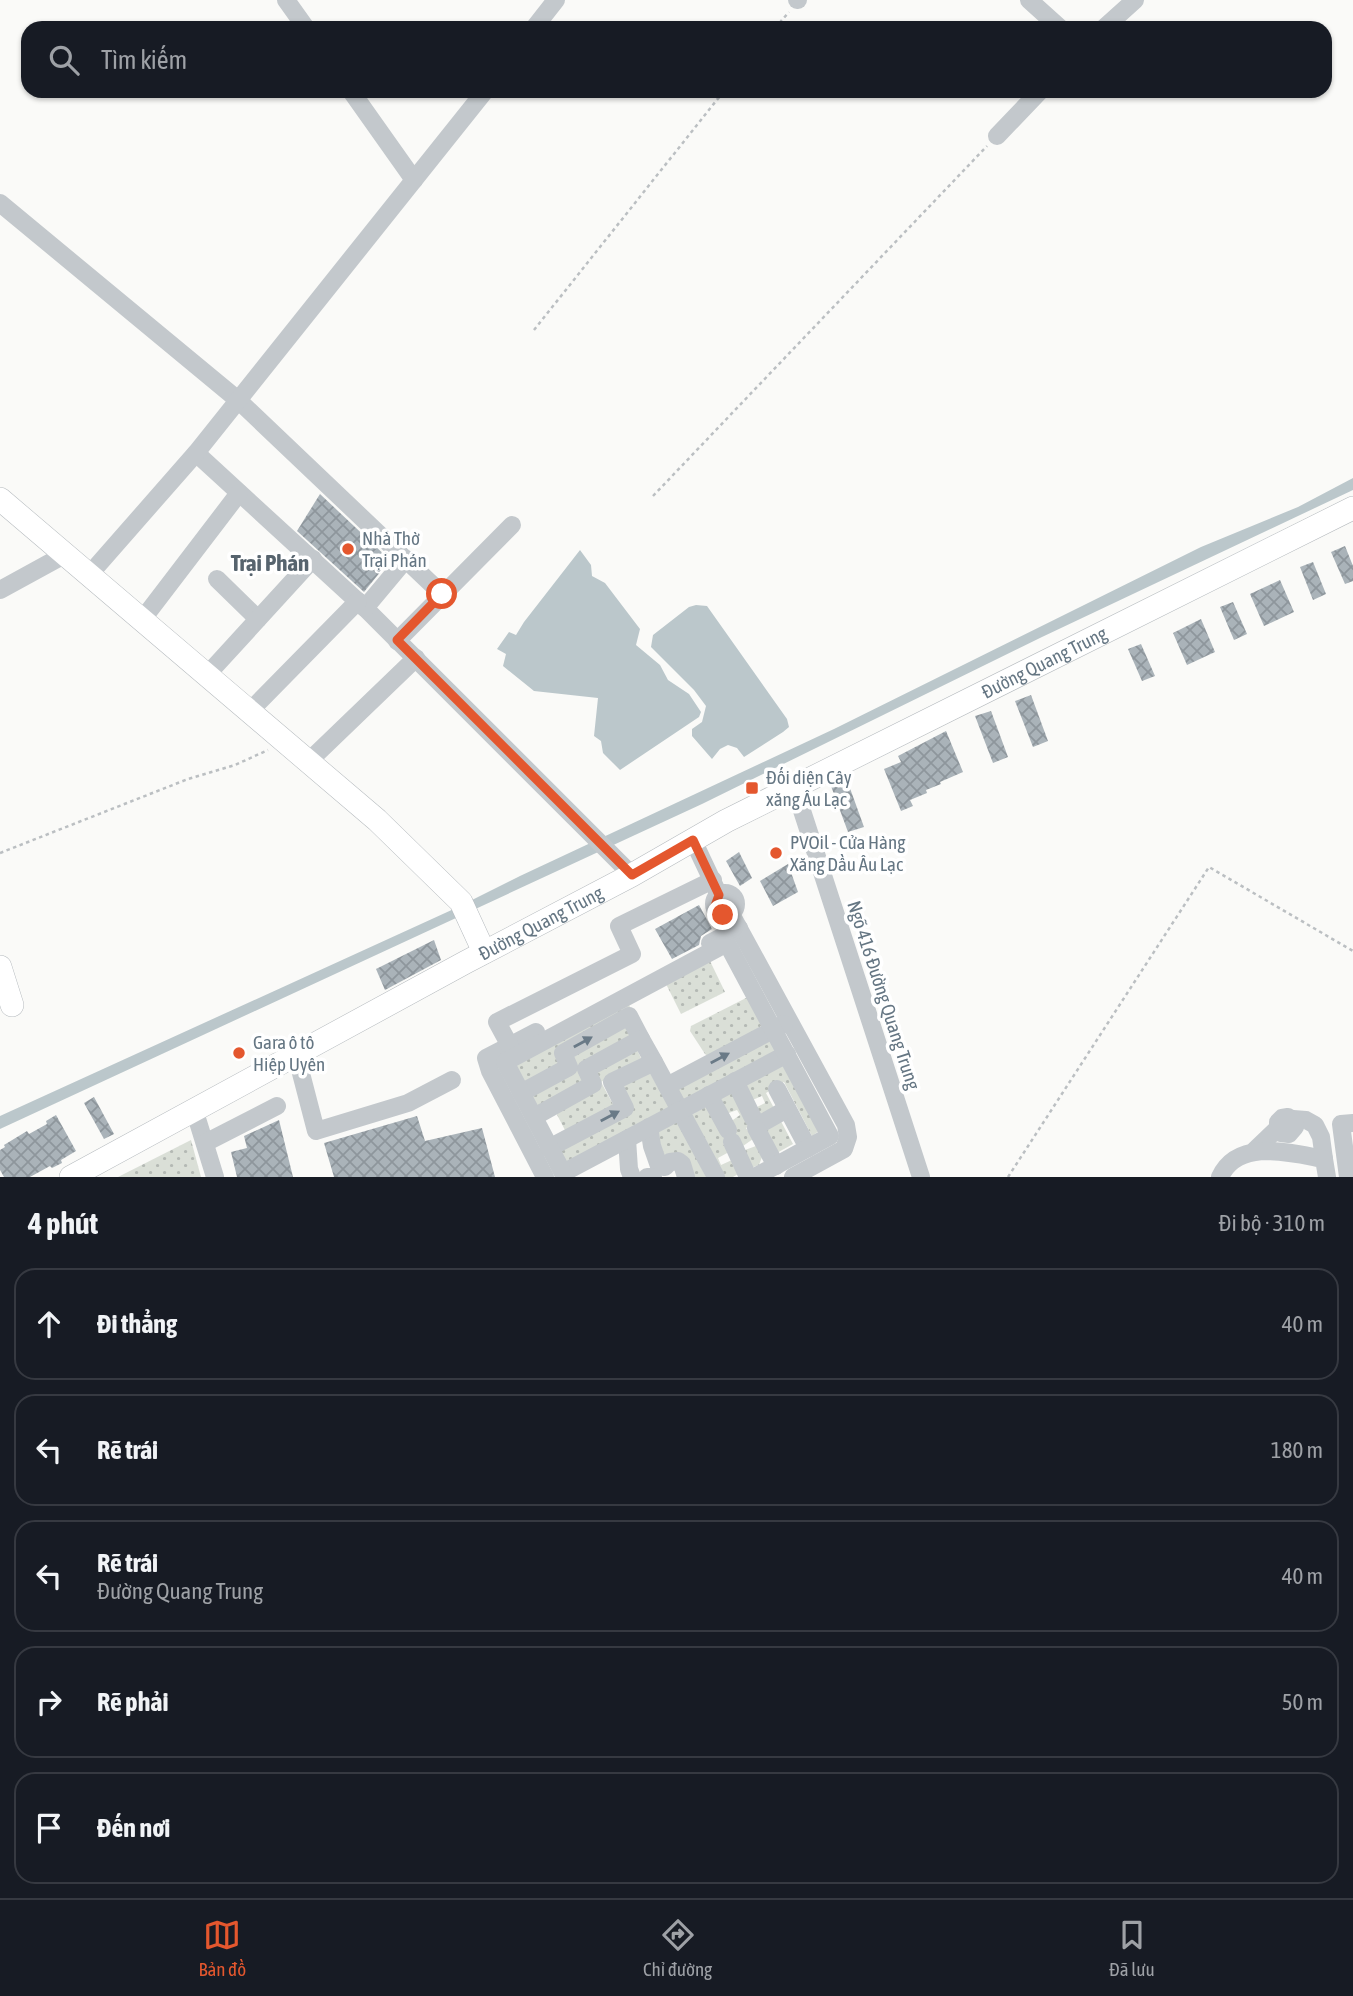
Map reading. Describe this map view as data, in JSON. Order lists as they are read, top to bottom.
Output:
{
  "streets": {
    "main road": ["Đường Quang Trung"],
    "street": ["Ngõ 416 Đường Quang Trung"]
  },
  "crossings": [
    ["Đường Quang Trung", "Ngõ 416 Đường Quang Trung"]
  ],
  "districts": ["Trại Phán"],
  "places": {
    "other": ["Nhà Thờ Trại Phán", "PVOil - Cửa Hàng Xăng Dầu Âu Lạc", "Gara ô tô Hiệp Uyên"],
    "transit": ["Đối diện Cây xăng Âu Lạc"]
  },
  "page": {
    "search": "Tìm kiếm",
    "heading": ["4 phút", "Đi bộ · 310 m"],
    "list": [
      ["Đi thẳng", "40 m"],
      ["Rẽ trái", "180 m"],
      ["Rẽ trái", "Đường Quang Trung", "40 m"],
      ["Rẽ phải", "50 m"],
      "Đến nơi"
    ],
    "nav": ["Bản đồ", "Chỉ đường", "Đã lưu"]
  }
}
